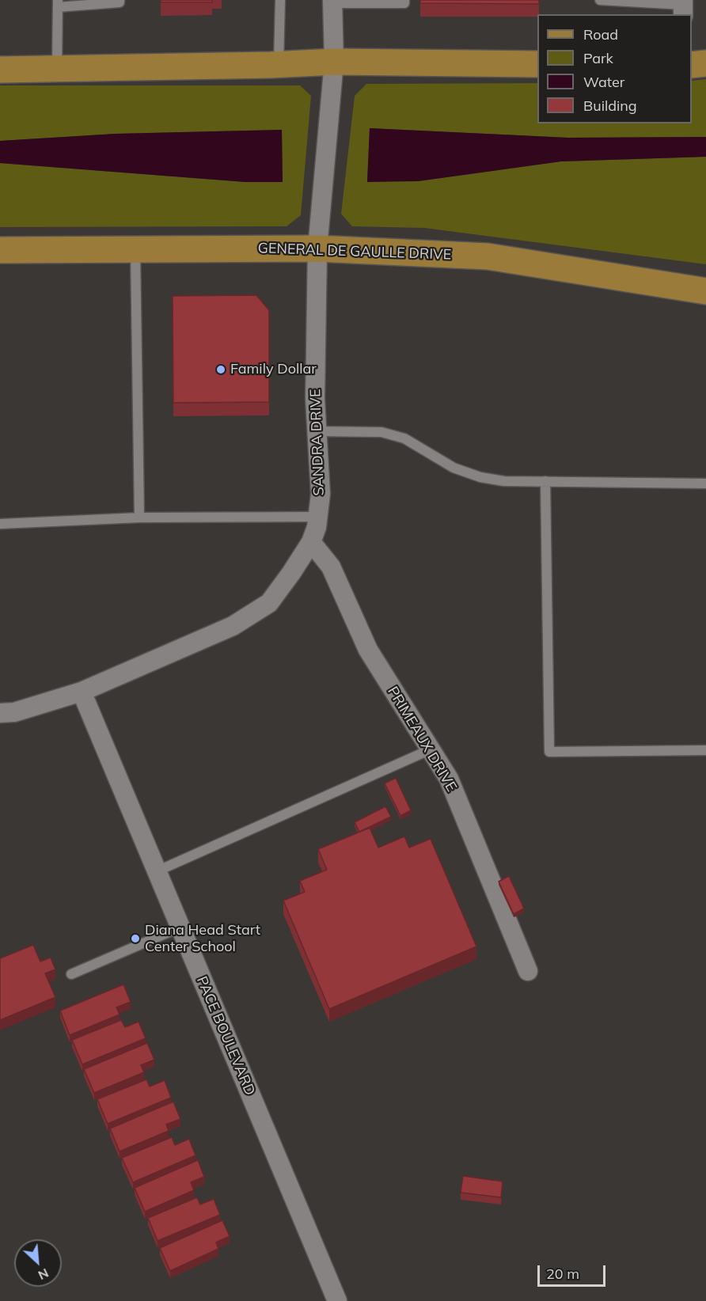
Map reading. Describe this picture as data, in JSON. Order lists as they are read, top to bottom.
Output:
{
  "streets": {
    "main road": ["GENERAL DE GAULLE DRIVE"],
    "street": ["SANDRA DRIVE", "PRIMEAUX DRIVE", "PACE BOULEVARD"]
  },
  "crossings": [
    ["GENERAL DE GAULLE DRIVE", "SANDRA DRIVE"],
    ["SANDRA DRIVE", "PRIMEAUX DRIVE"],
    ["SANDRA DRIVE", "PACE BOULEVARD"]
  ],
  "places": ["Family Dollar", "Diana Head Start Center School"],
  "legend": [
    "Road",
    "Park",
    "Water",
    "Building"
  ],
  "scale_bar": "20 m",
  "north": "bottom right"
}
